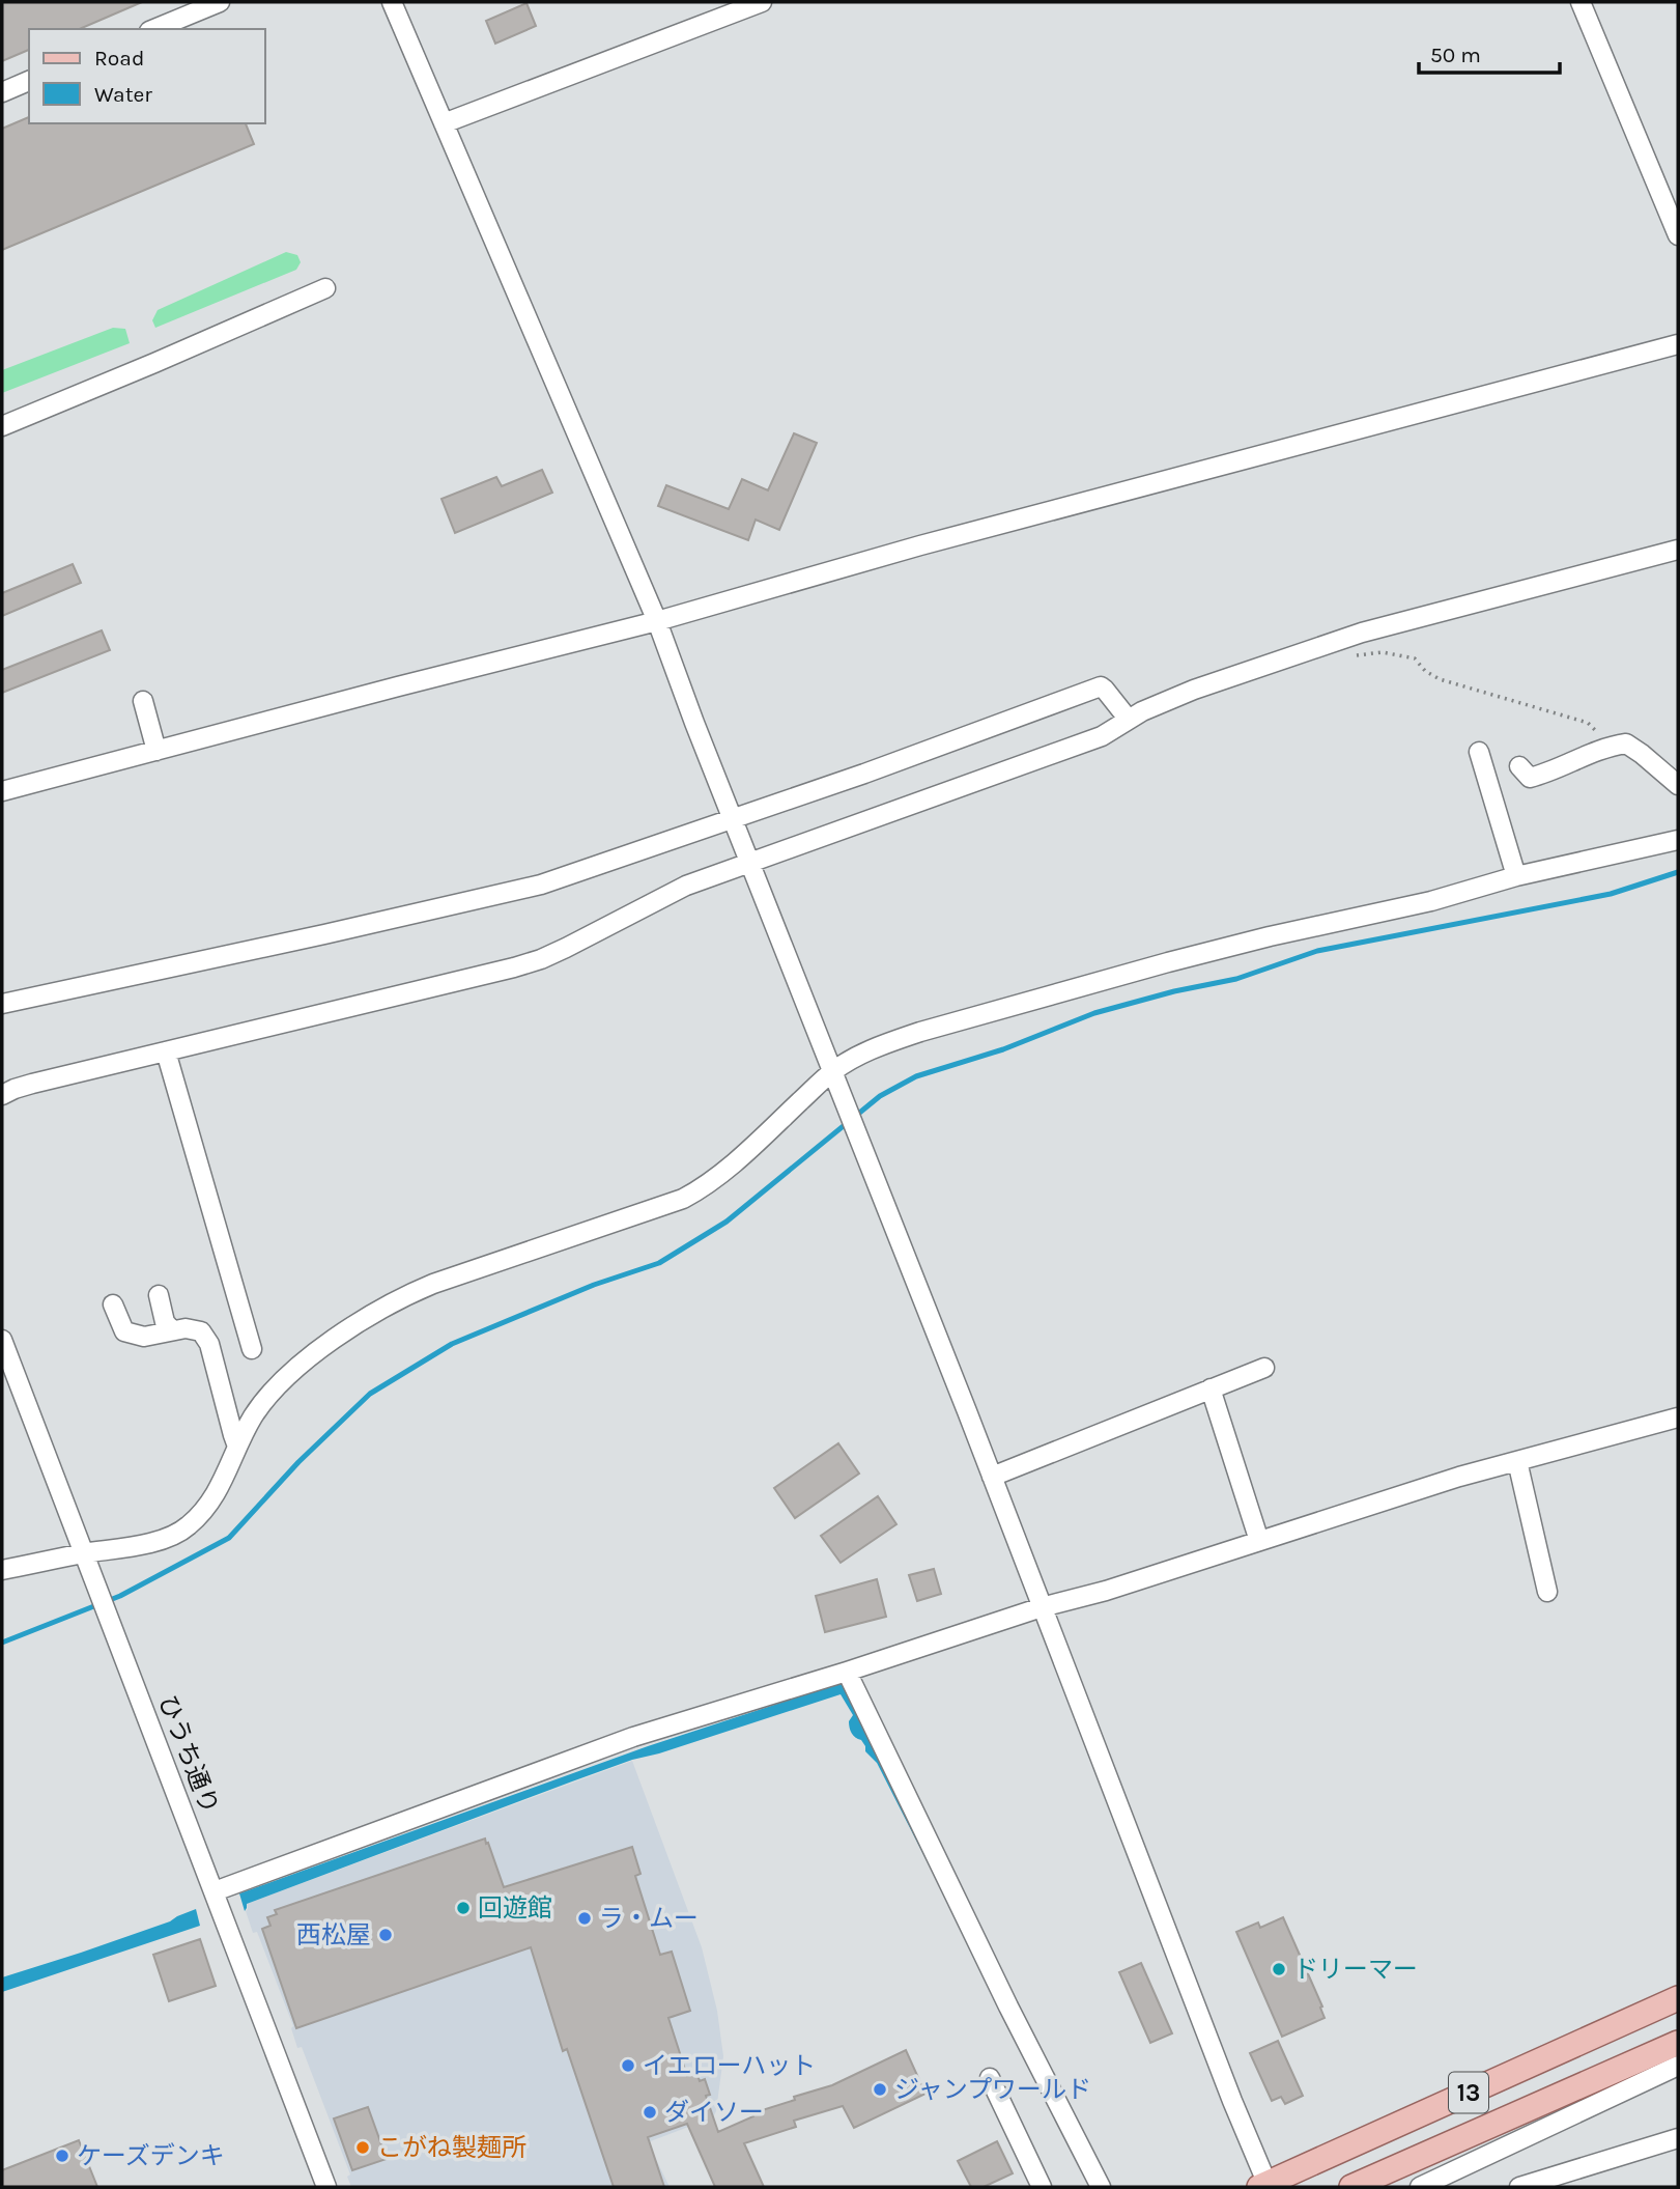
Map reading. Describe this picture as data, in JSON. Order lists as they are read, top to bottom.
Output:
{
  "streets": {
    "main road": ["13"],
    "street": ["ひうち通り"]
  },
  "places": [
    "回遊館",
    "ラ・ムー",
    "西松屋",
    "ドリーマー",
    "イエローハット",
    "ジャンプワールド",
    "ダイソー",
    "こがね製麺所",
    "ケーズデンキ"
  ],
  "legend": ["Road", "Water"],
  "scale_bar": "50 m"
}
